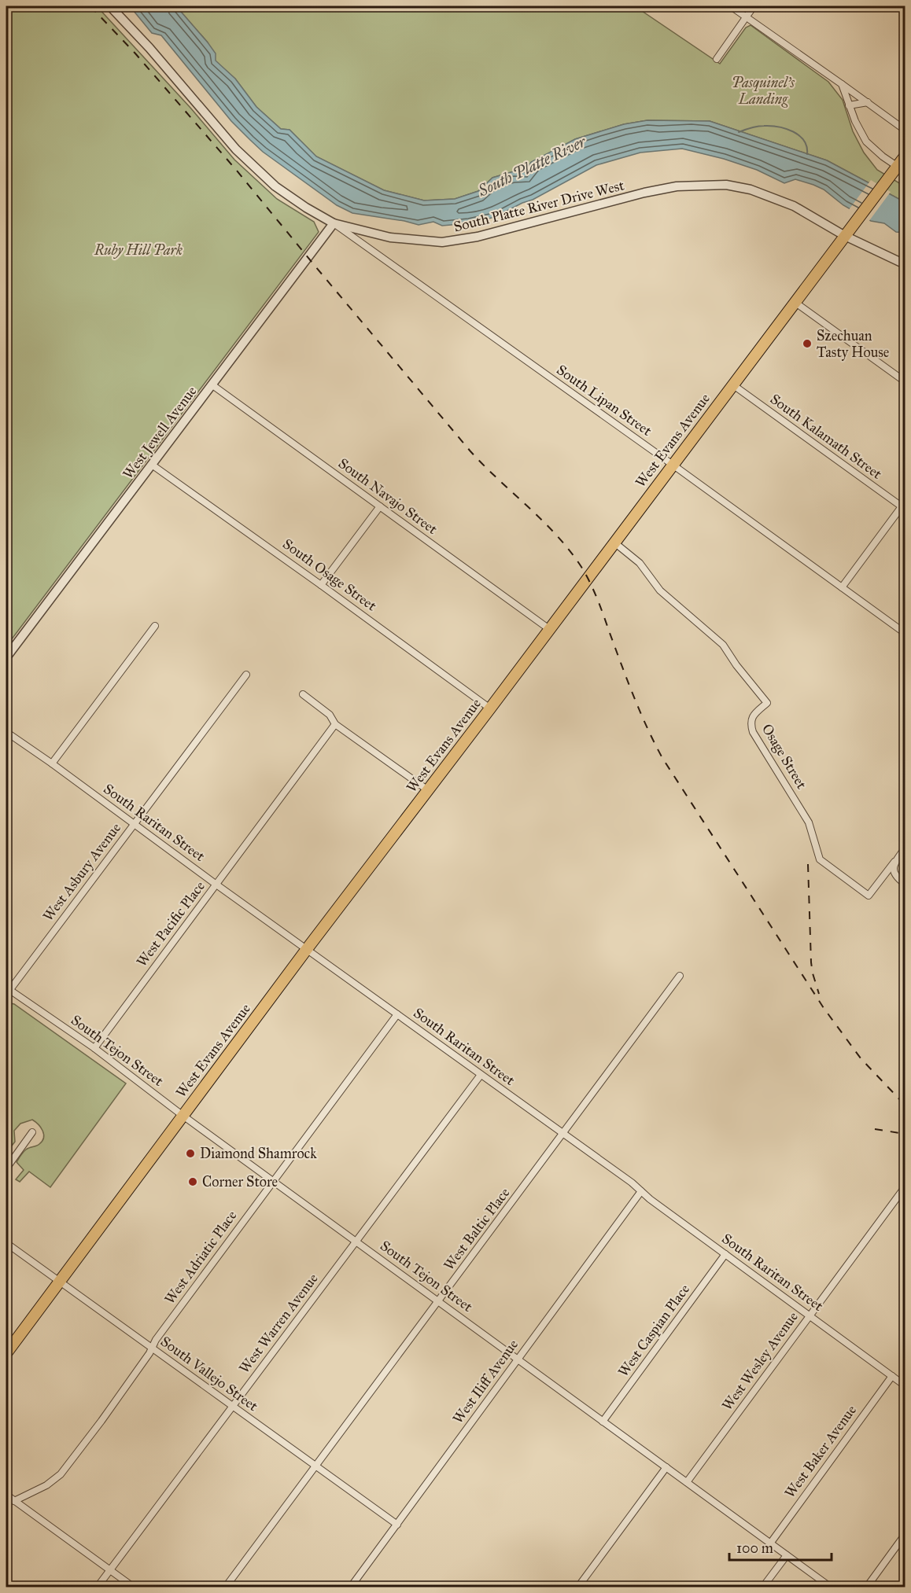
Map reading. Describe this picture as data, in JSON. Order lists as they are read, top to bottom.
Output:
{
  "streets": {
    "main road": ["West Evans Avenue"],
    "street": [
      "South Platte River Drive West",
      "South Lipan Street",
      "West Jewell Avenue",
      "South Kalamath Street",
      "South Navajo Street",
      "South Osage Street",
      "Osage Street",
      "South Raritan Street",
      "West Asbury Avenue",
      "West Pacific Place",
      "South Tejon Street",
      "West Baltic Place",
      "West Adriatic Place",
      "West Warren Avenue",
      "West Caspian Place",
      "West Wesley Avenue",
      "South Vallejo Street",
      "West Iliff Avenue",
      "West Baker Avenue"
    ]
  },
  "crossings": [
    ["South Platte River Drive West", "South Lipan Street"],
    ["South Platte River Drive West", "West Jewell Avenue"],
    ["South Platte River Drive West", "West Evans Avenue"],
    ["South Lipan Street", "West Jewell Avenue"],
    ["South Lipan Street", "West Evans Avenue"],
    ["West Jewell Avenue", "South Navajo Street"],
    ["West Jewell Avenue", "South Osage Street"],
    ["South Kalamath Street", "West Evans Avenue"],
    ["West Evans Avenue", "South Navajo Street"],
    ["West Evans Avenue", "South Osage Street"],
    ["West Evans Avenue", "Osage Street"],
    ["West Evans Avenue", "South Raritan Street"],
    ["West Evans Avenue", "South Tejon Street"],
    ["West Evans Avenue", "South Vallejo Street"],
    ["South Raritan Street", "West Asbury Avenue"],
    ["South Raritan Street", "West Pacific Place"],
    ["South Raritan Street", "West Baltic Place"],
    ["South Raritan Street", "West Adriatic Place"],
    ["South Raritan Street", "West Warren Avenue"],
    ["South Raritan Street", "West Caspian Place"],
    ["South Raritan Street", "West Wesley Avenue"],
    ["South Raritan Street", "West Iliff Avenue"],
    ["South Raritan Street", "West Baker Avenue"],
    ["West Asbury Avenue", "South Tejon Street"],
    ["West Pacific Place", "South Tejon Street"],
    ["South Tejon Street", "West Baltic Place"],
    ["South Tejon Street", "West Adriatic Place"],
    ["South Tejon Street", "West Warren Avenue"],
    ["South Tejon Street", "West Caspian Place"],
    ["South Tejon Street", "West Wesley Avenue"],
    ["South Tejon Street", "West Iliff Avenue"],
    ["South Tejon Street", "West Baker Avenue"],
    ["West Baltic Place", "South Vallejo Street"],
    ["West Adriatic Place", "South Vallejo Street"],
    ["West Warren Avenue", "South Vallejo Street"],
    ["South Vallejo Street", "West Iliff Avenue"]
  ],
  "water": ["South Platte River"],
  "parks": ["Pasquinel's Landing", "Ruby Hill Park"],
  "places": ["Szechuan Tasty House", "Diamond Shamrock", "Corner Store"],
  "scale_bar": "100 m"
}
